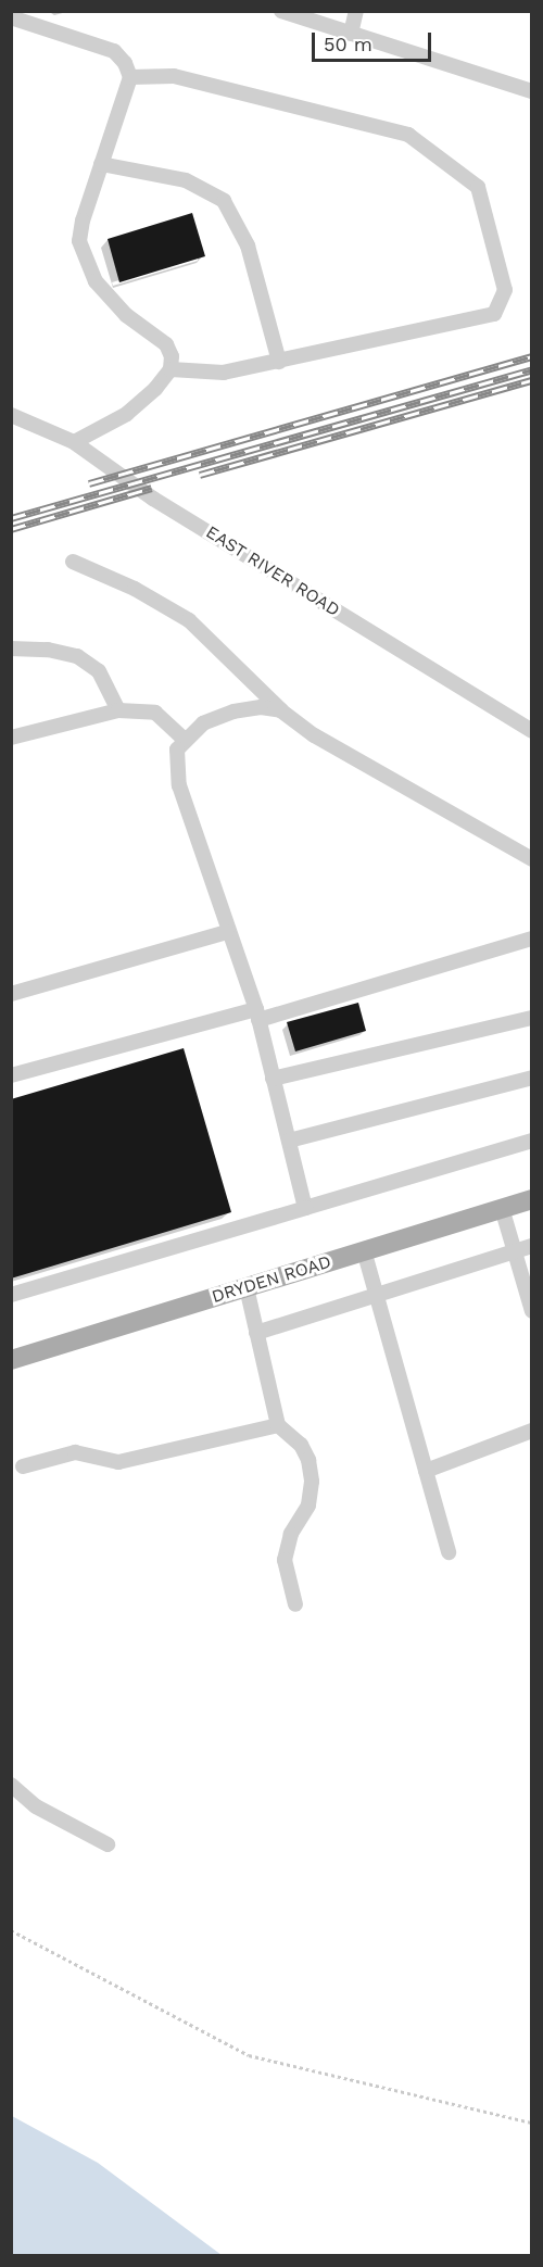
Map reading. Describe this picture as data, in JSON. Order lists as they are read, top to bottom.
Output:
{
  "streets": {
    "main road": ["DRYDEN ROAD"],
    "street": ["EAST RIVER ROAD"]
  },
  "scale_bar": "50 m"
}
